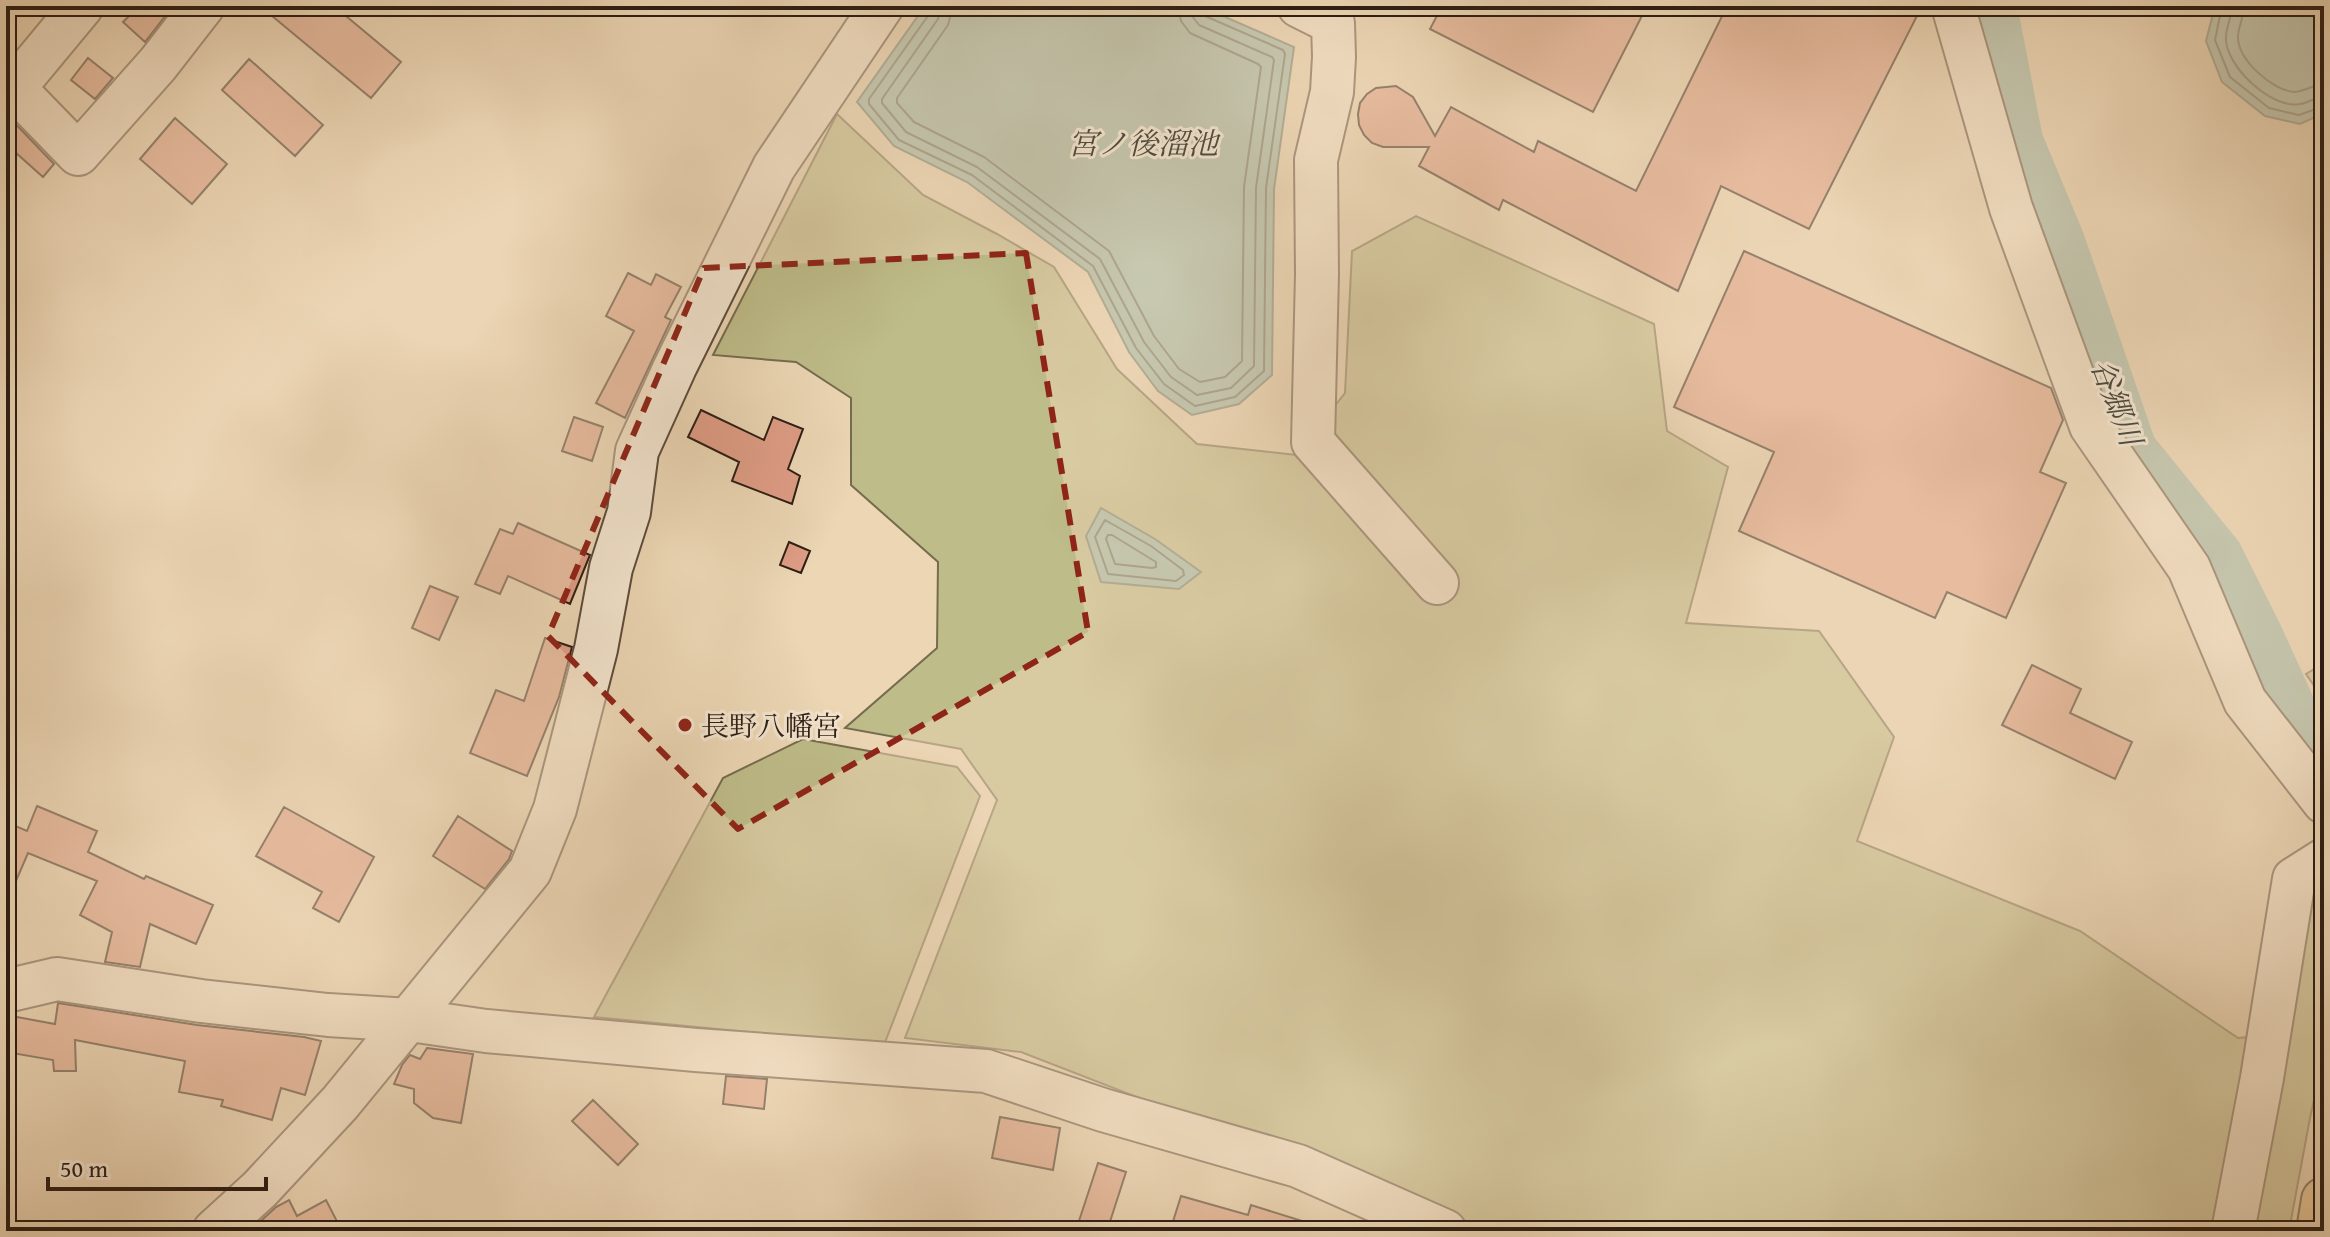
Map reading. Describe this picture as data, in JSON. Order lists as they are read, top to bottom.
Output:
{
  "water": ["宮ノ後溜池", "谷郷川"],
  "places": ["長野八幡宮"],
  "scale_bar": "50 m"
}
